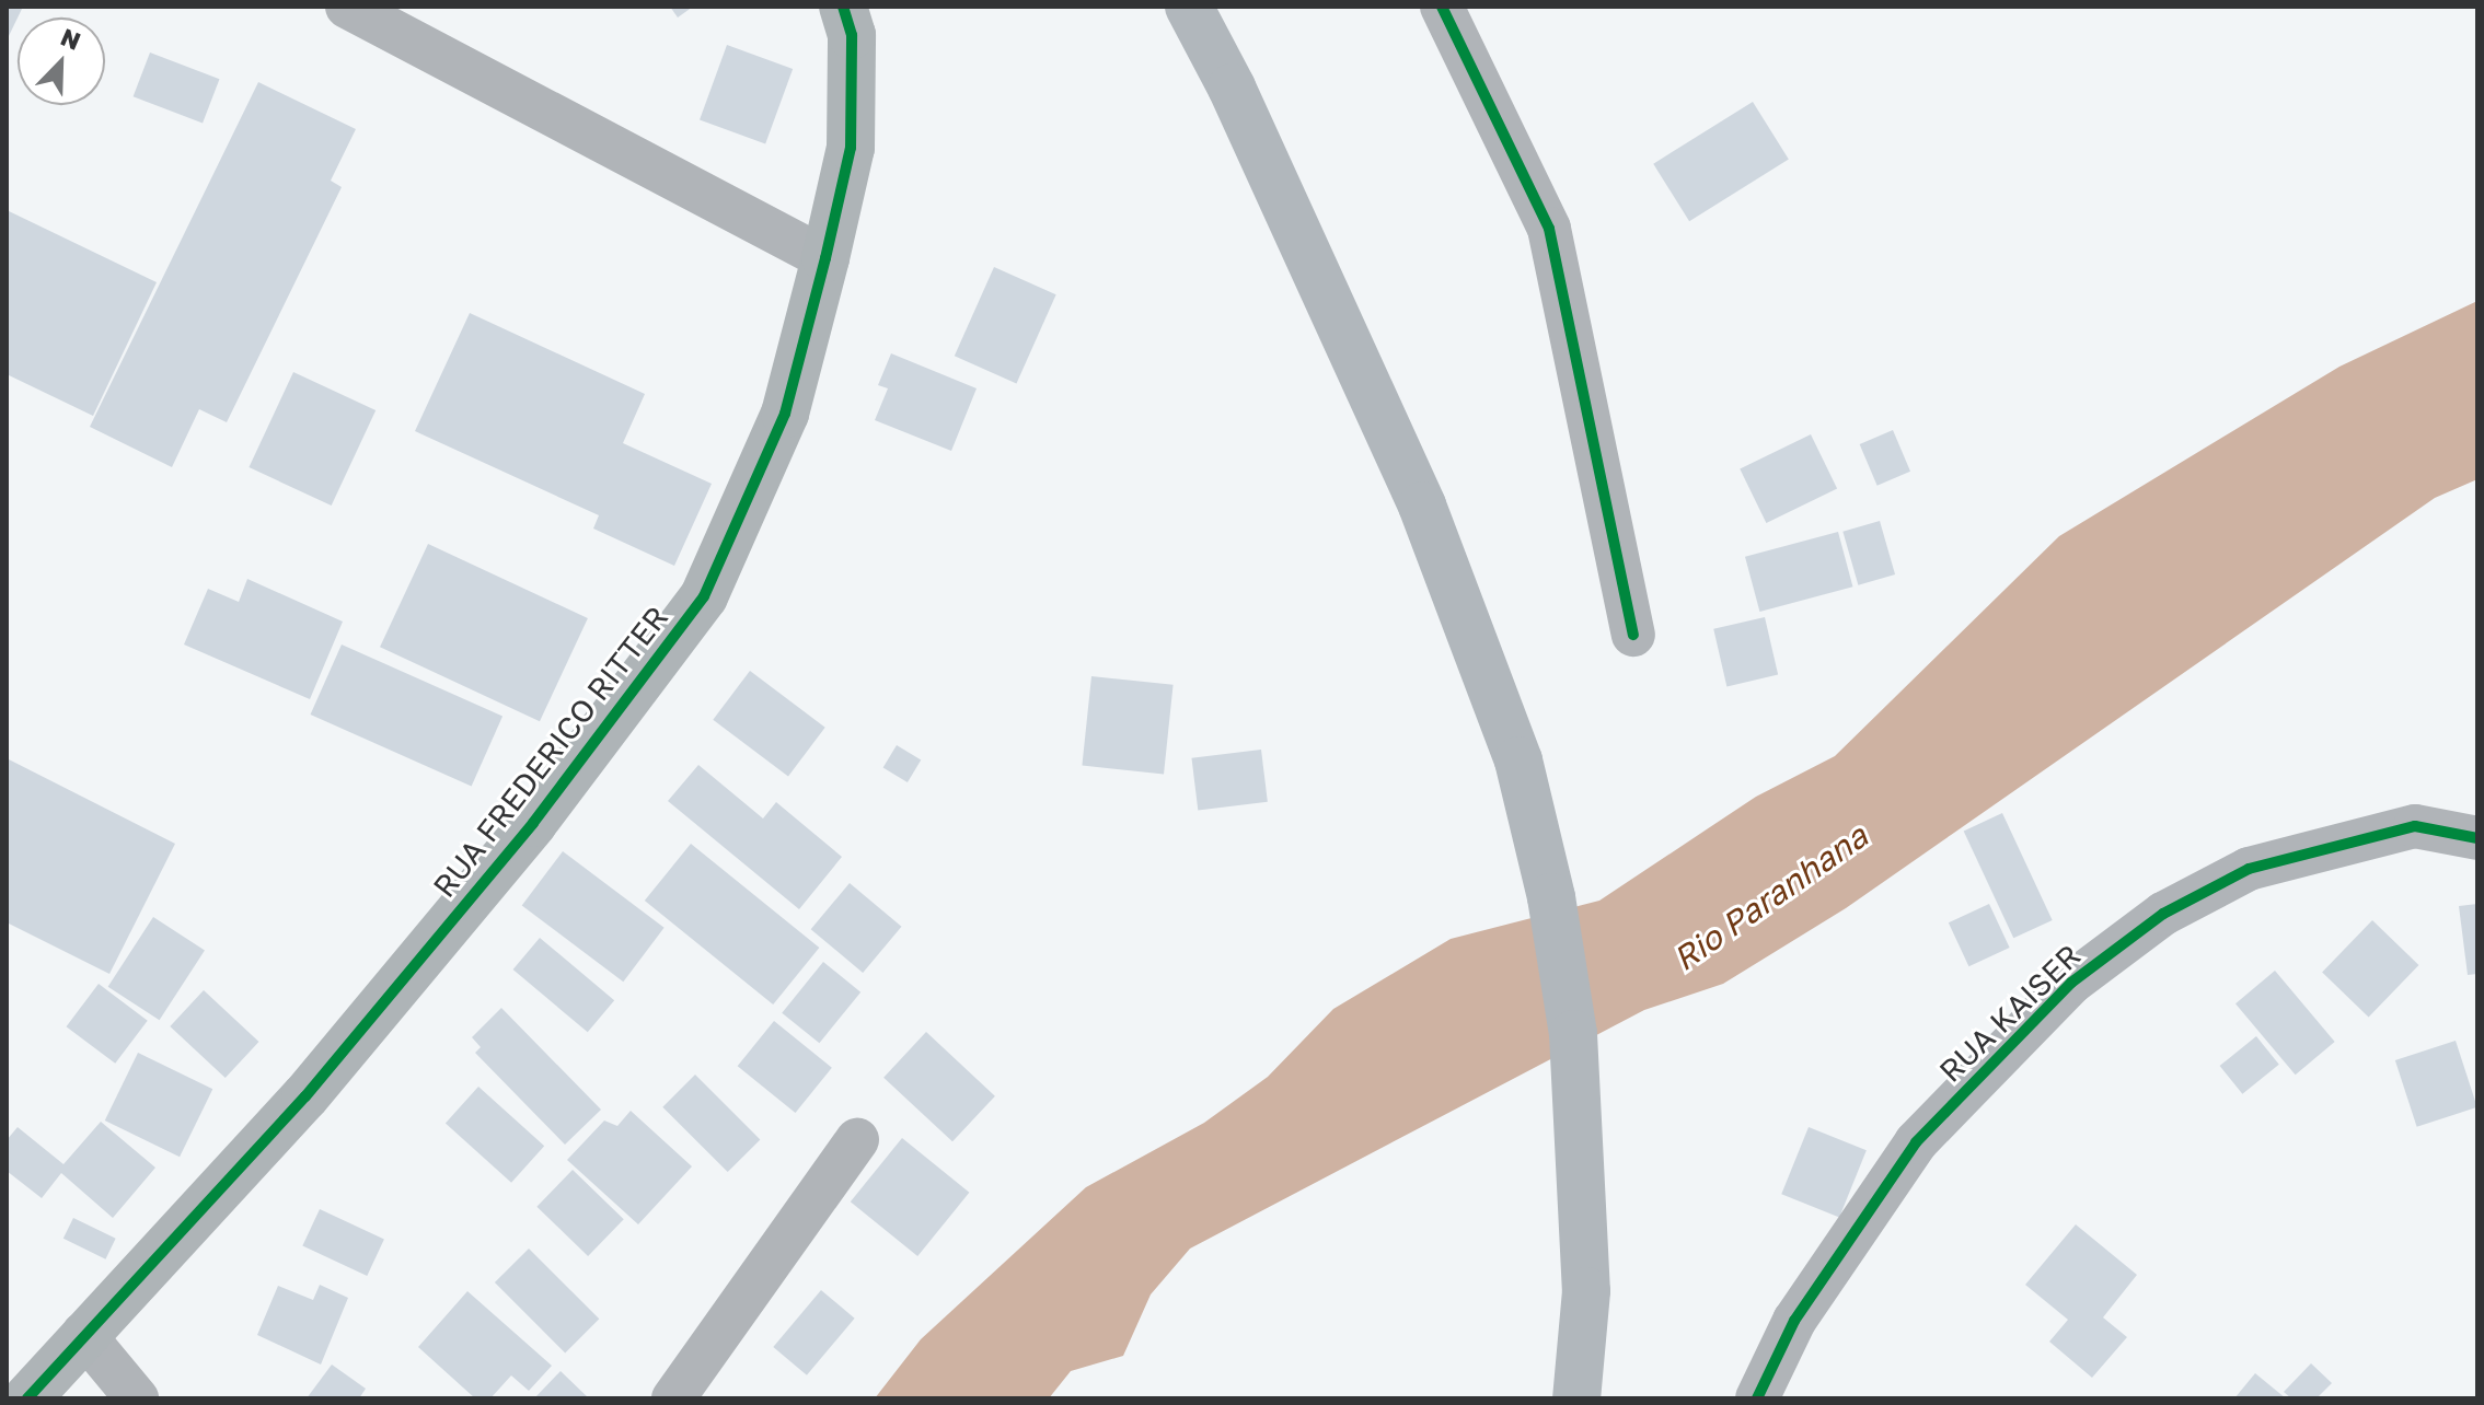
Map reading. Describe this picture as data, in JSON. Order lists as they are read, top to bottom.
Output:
{
  "streets": {
    "street": ["RUA FREDERICO RITTER", "RUA KAISER"]
  },
  "water": ["Rio Paranhana"],
  "north": "top right"
}
